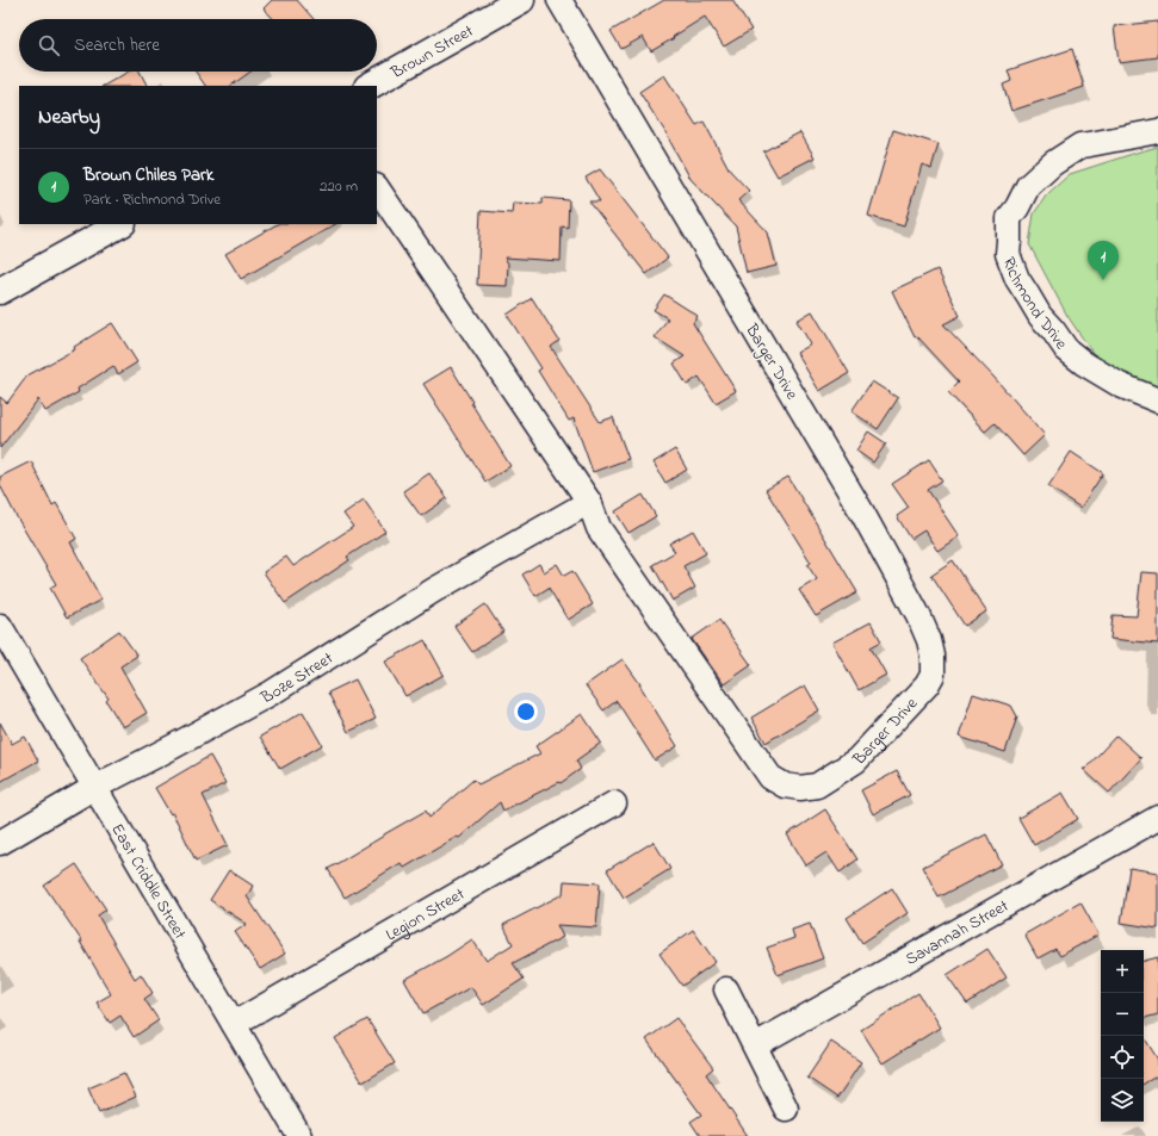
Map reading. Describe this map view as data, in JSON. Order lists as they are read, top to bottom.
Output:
{
  "streets": {
    "main road": ["Brown Street"],
    "street": [
      "Richmond Drive",
      "Barger Drive",
      "Boze Street",
      "East Criddle Street",
      "Legion Street",
      "Savannah Street"
    ]
  },
  "crossings": [
    ["Barger Drive", "Boze Street"],
    ["Boze Street", "East Criddle Street"],
    ["East Criddle Street", "Legion Street"]
  ],
  "page": {
    "search": "Search here",
    "heading": "Nearby",
    "list": [
      {
        "mark": "1",
        "name": "Brown Chiles Park",
        "note": "Park · Richmond Drive",
        "value": "220 m"
      }
    ],
    "pins": "1",
    "map_buttons": ["+", "−"]
  }
}
